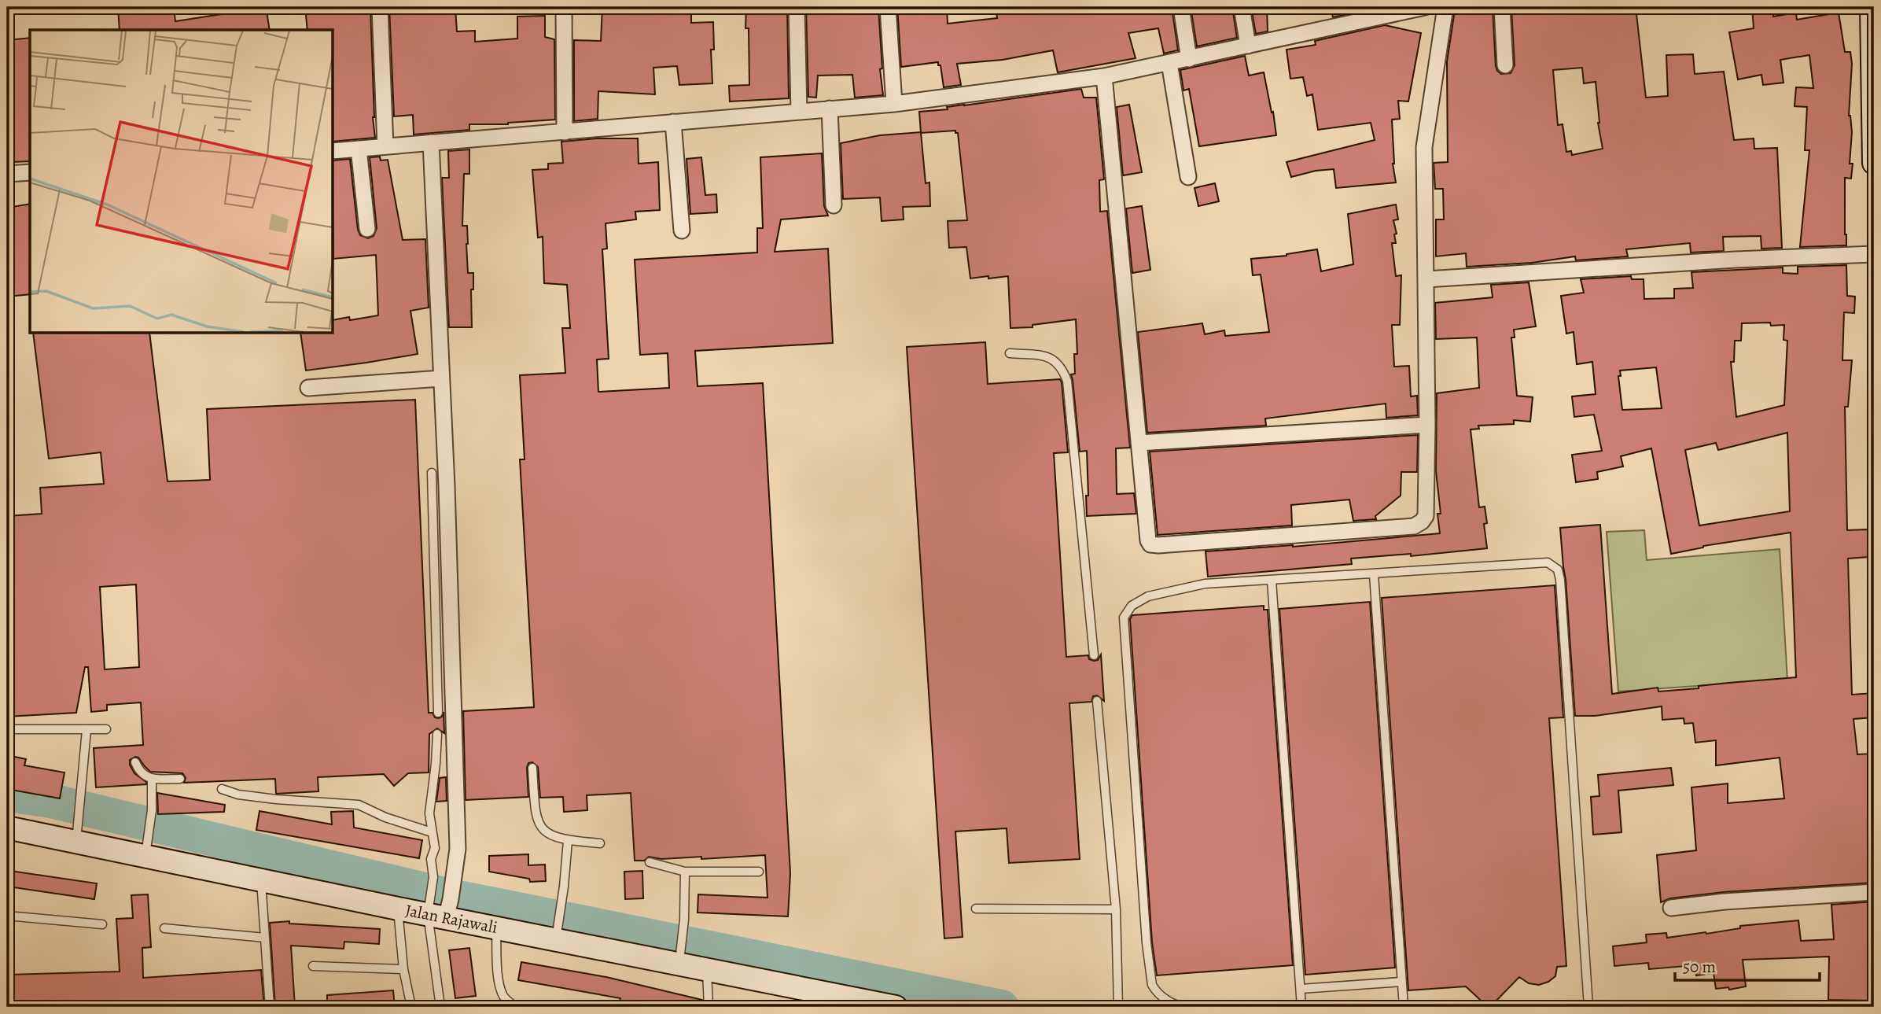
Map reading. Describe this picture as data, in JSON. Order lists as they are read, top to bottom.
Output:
{
  "streets": {
    "street": ["Jalan Rajawali"]
  },
  "scale_bar": "50 m"
}
